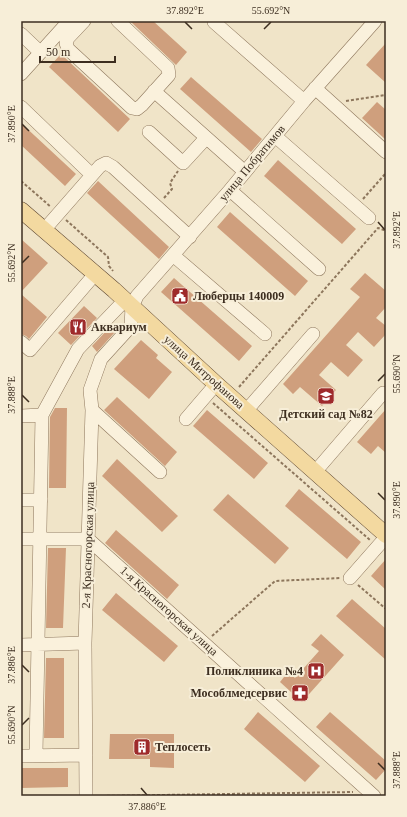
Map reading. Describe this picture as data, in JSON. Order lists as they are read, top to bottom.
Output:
{
  "streets": {
    "main road": ["улица Митрофанова"],
    "street": ["улица Побратимов", "2-я Красногорская улица", "1-я Красногорская улица"]
  },
  "crossings": [
    ["улица Побратимов", "улица Митрофанова"],
    ["улица Побратимов", "2-я Красногорская улица"],
    ["улица Митрофанова", "2-я Красногорская улица"],
    ["2-я Красногорская улица", "1-я Красногорская улица"]
  ],
  "places": {
    "public building": ["Люберцы 140009"],
    "restaurant": ["Аквариум"],
    "school or university": ["Детский сад №82"],
    "hospital": ["Поликлиника №4"],
    "pharmacy": ["Мособлмедсервис"],
    "building": ["Теплосеть"]
  },
  "scale_bar": "50 m",
  "coordinates": [
    "37.892°E",
    "55.692°N",
    "37.890°E",
    "55.690°N",
    "37.888°E",
    "37.886°E"
  ]
}
